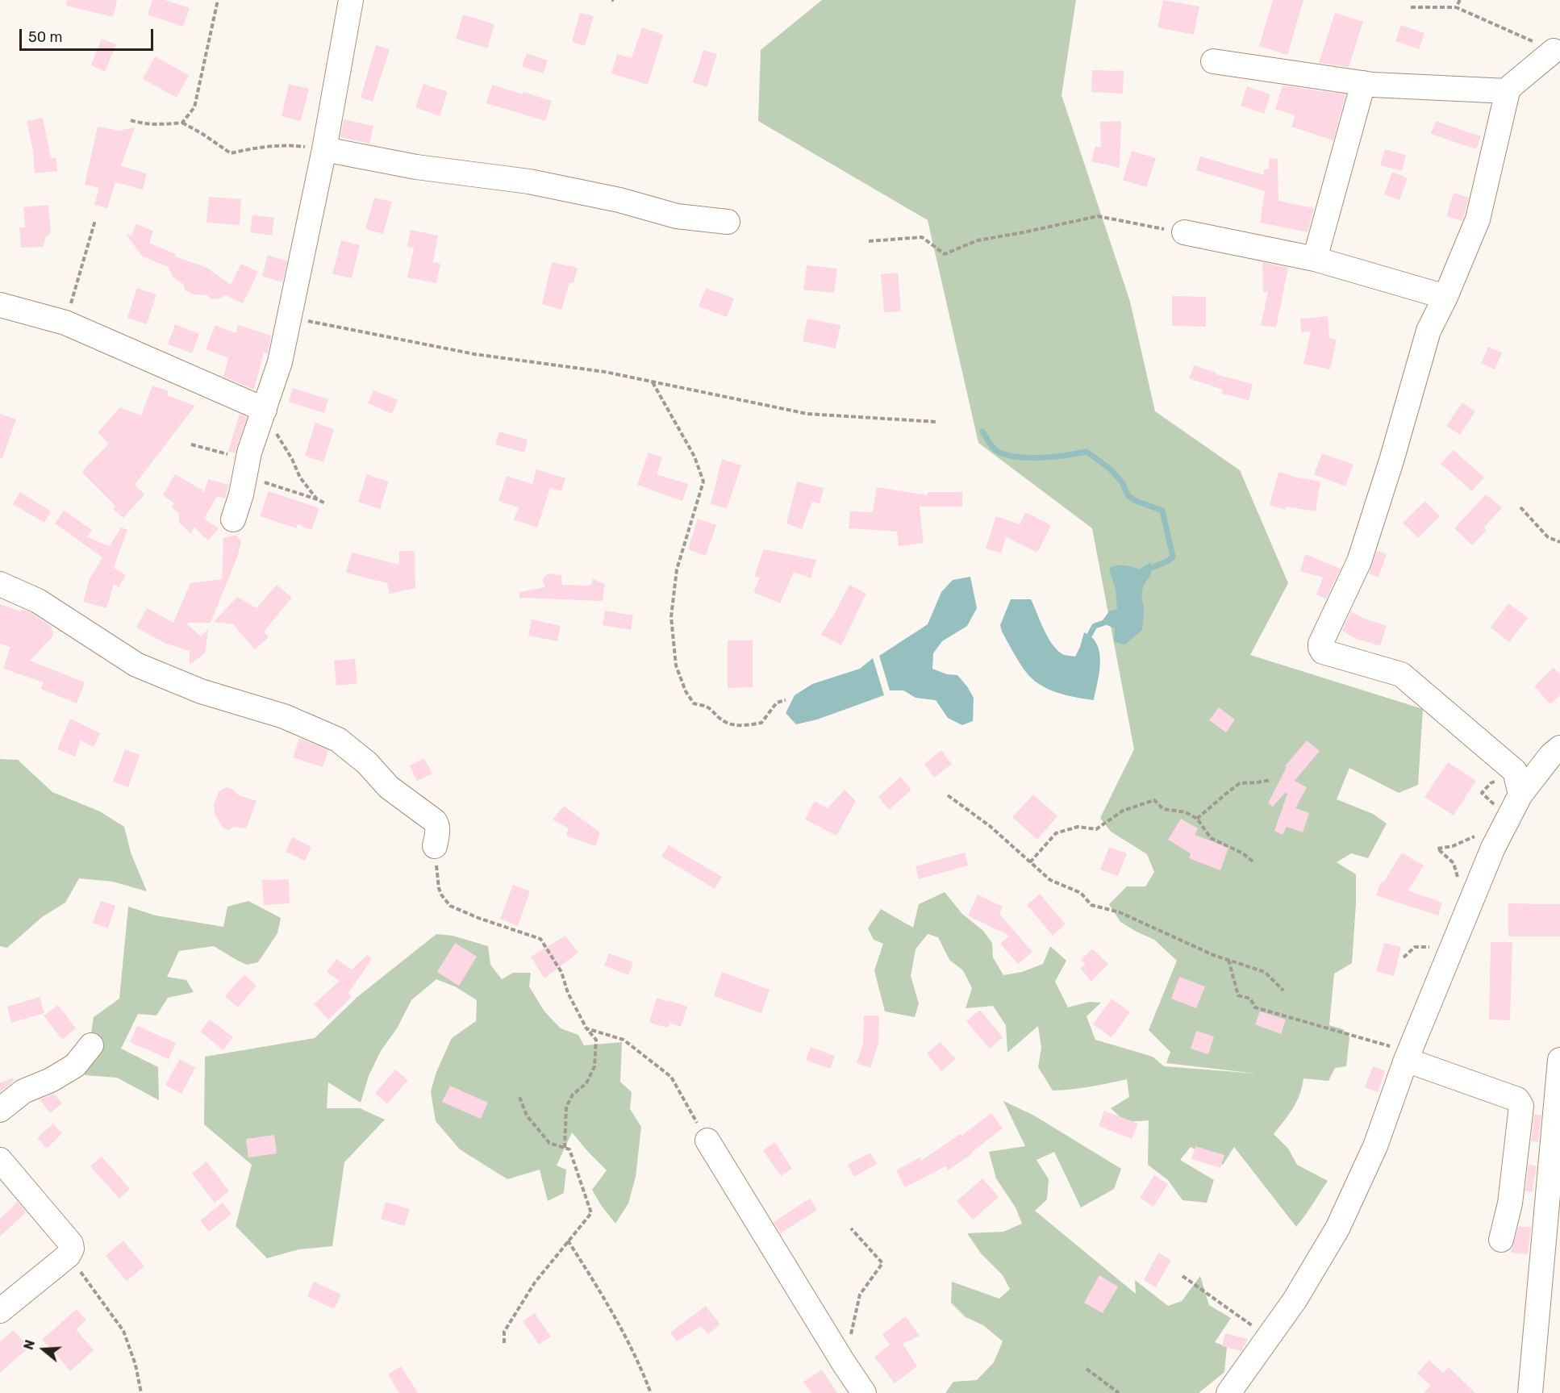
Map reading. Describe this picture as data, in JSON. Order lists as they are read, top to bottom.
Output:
{
  "scale_bar": "50 m",
  "north": "left"
}
